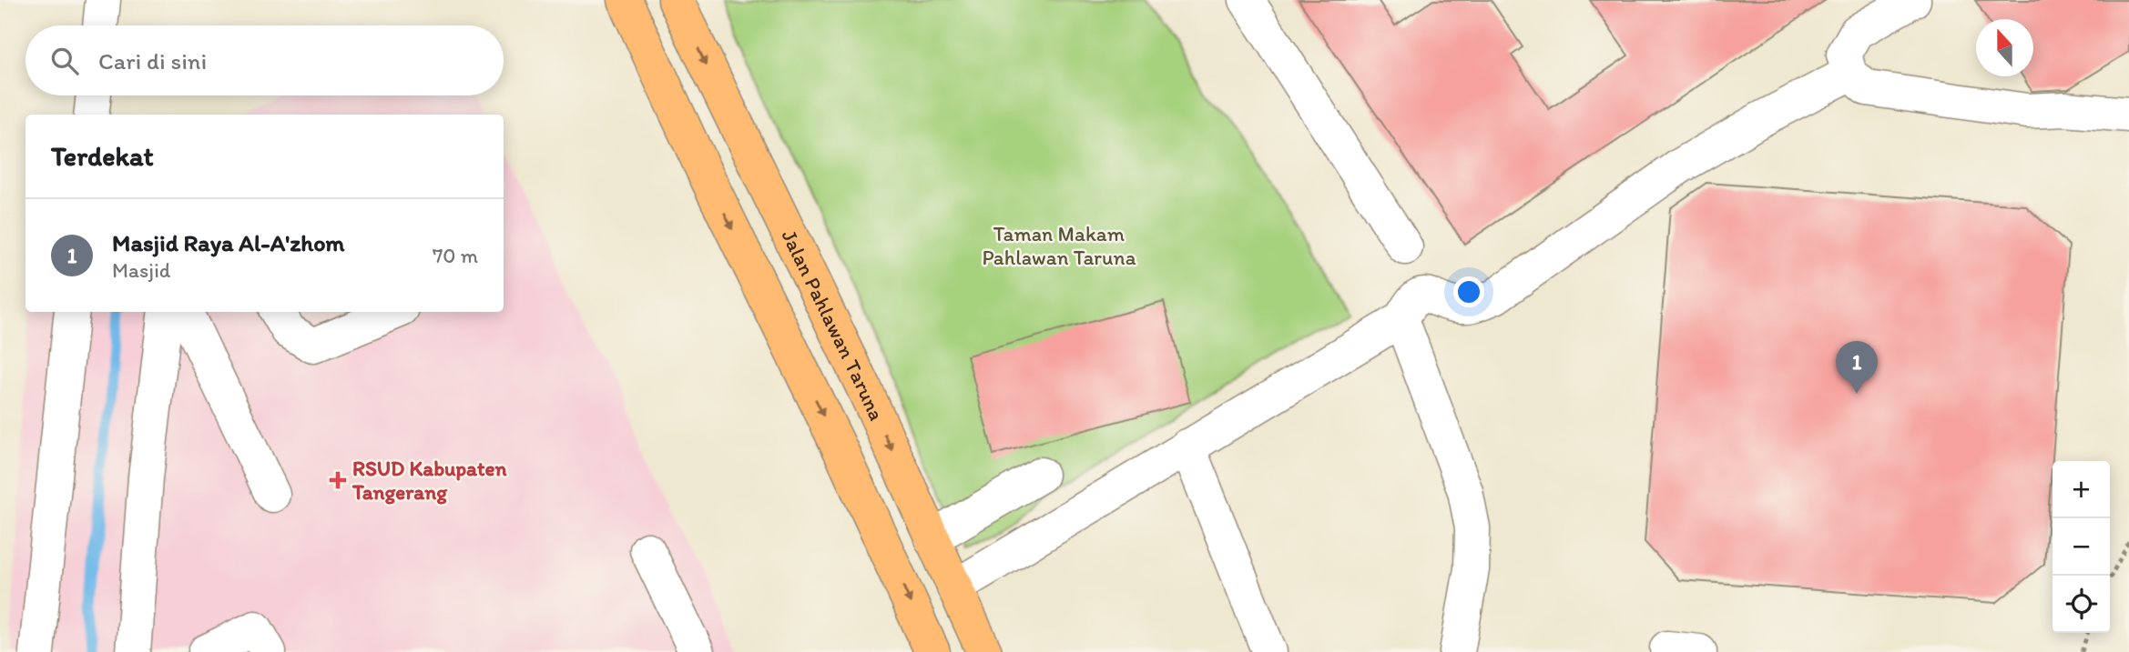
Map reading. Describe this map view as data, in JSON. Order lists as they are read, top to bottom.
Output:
{
  "streets": {
    "highway": ["Jalan Pahlawan Taruna"]
  },
  "parks": ["Taman Makam Pahlawan Taruna"],
  "places": {
    "health": ["RSUD Kabupaten Tangerang"]
  },
  "north": "top",
  "page": {
    "search": "Cari di sini",
    "heading": "Terdekat",
    "list": [
      {
        "mark": "1",
        "name": "Masjid Raya Al-A'zhom",
        "note": "Masjid",
        "value": "70 m"
      }
    ],
    "pins": "1",
    "map_buttons": ["+", "−"]
  }
}
